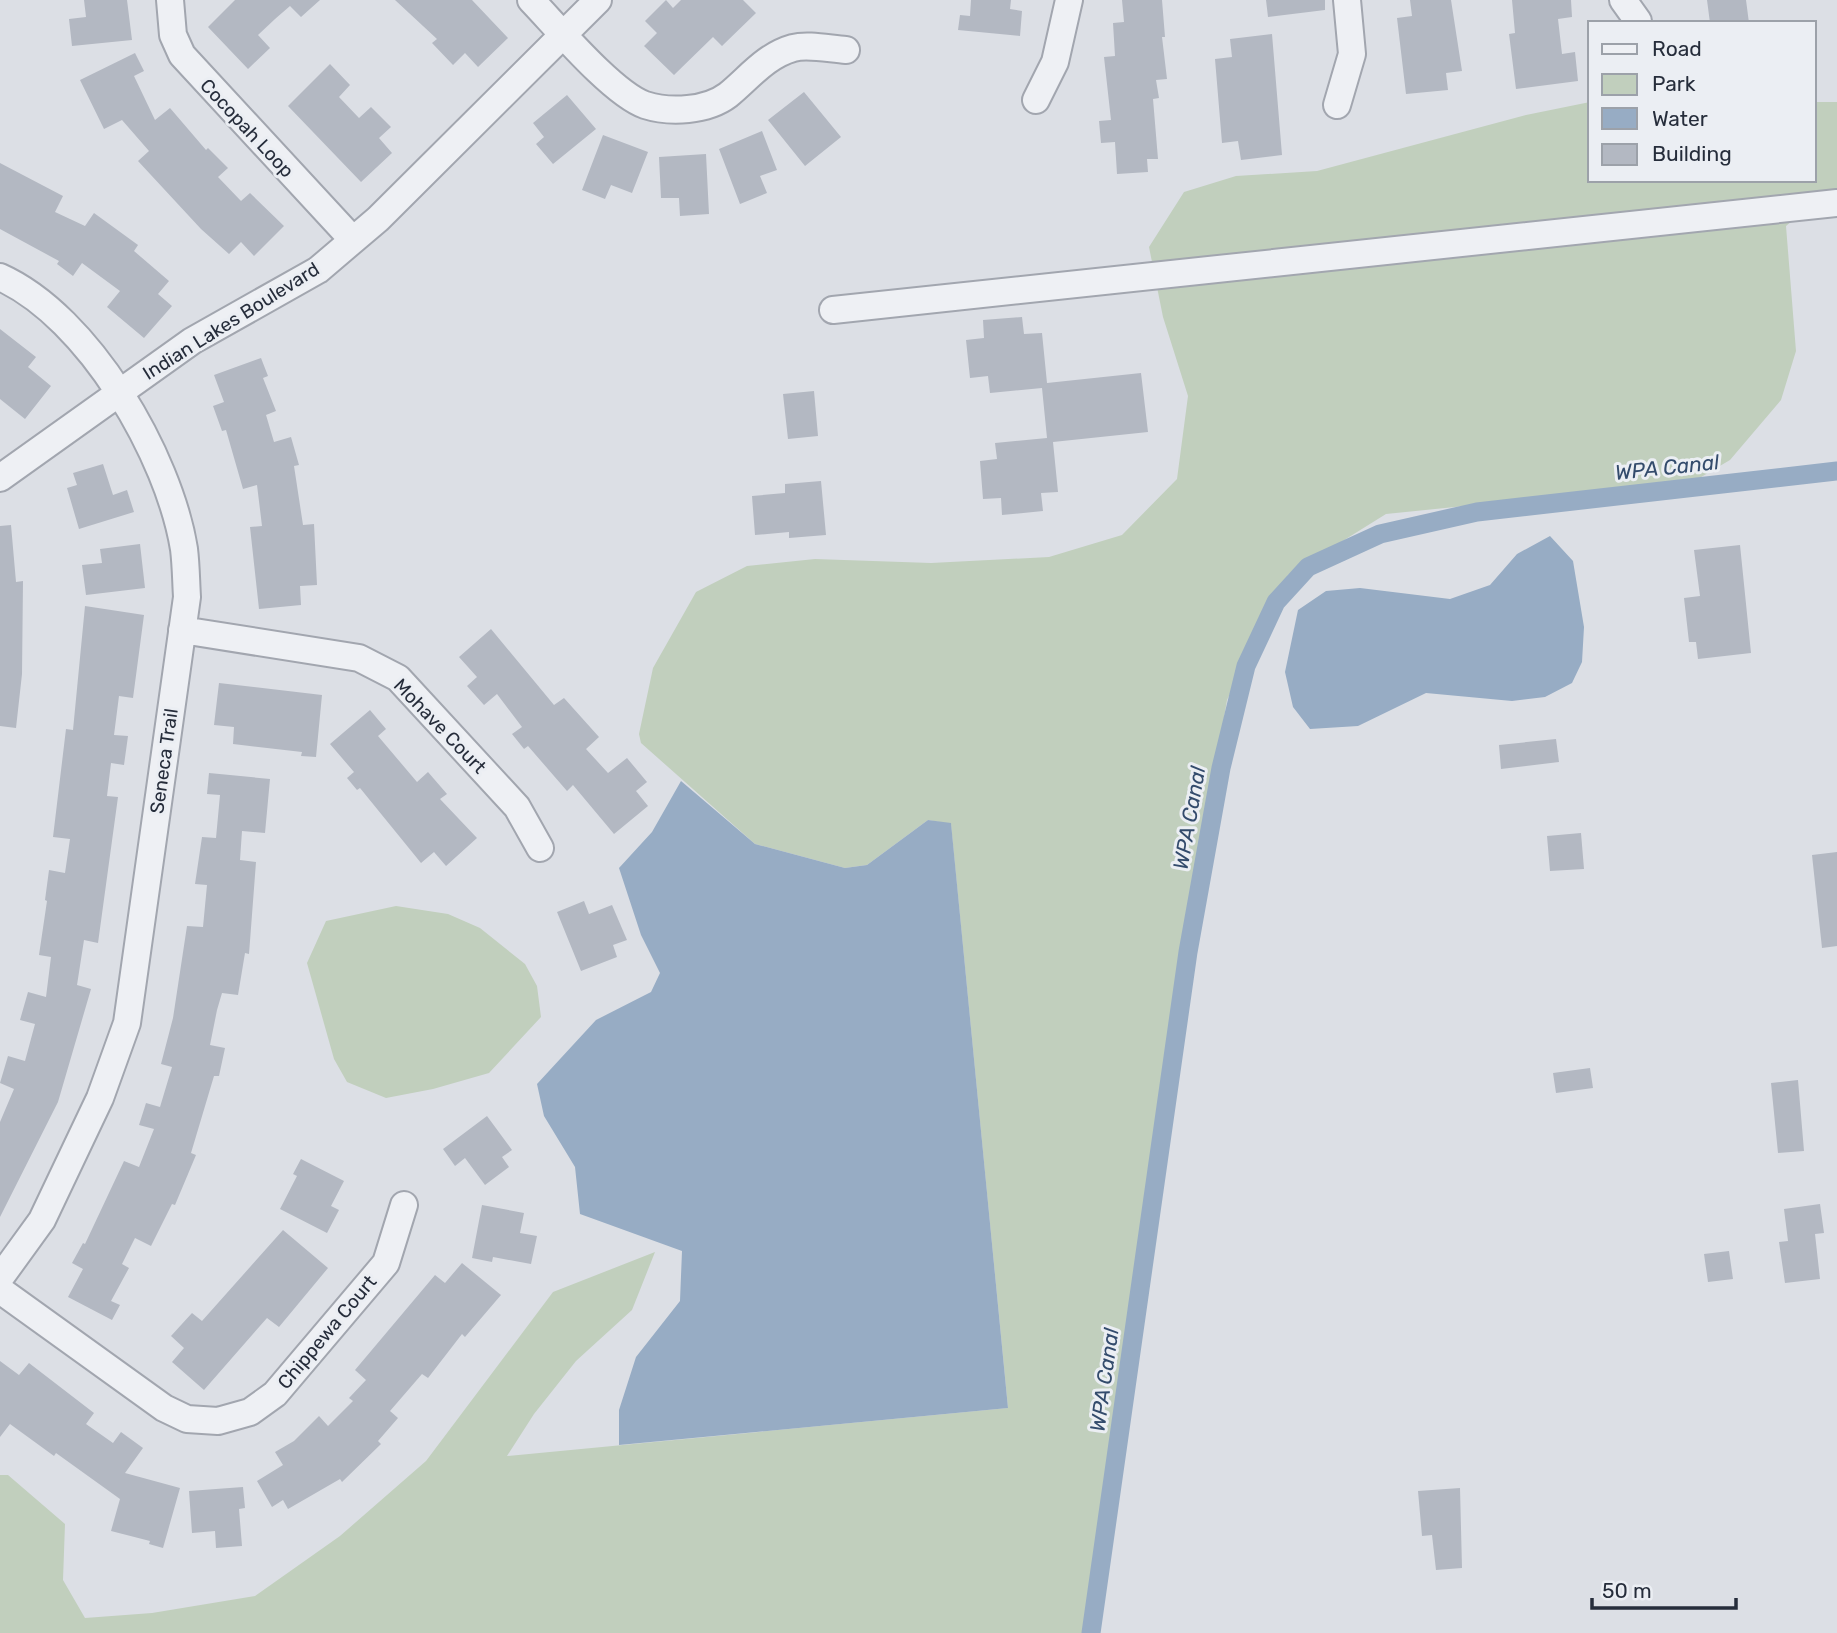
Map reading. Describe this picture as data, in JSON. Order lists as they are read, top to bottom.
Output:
{
  "streets": {
    "street": [
      "Cocopah Loop",
      "Indian Lakes Boulevard",
      "Mohave Court",
      "Seneca Trail",
      "Chippewa Court"
    ]
  },
  "crossings": [
    ["Cocopah Loop", "Indian Lakes Boulevard"],
    ["Indian Lakes Boulevard", "Seneca Trail"],
    ["Mohave Court", "Seneca Trail"]
  ],
  "water": ["WPA Canal"],
  "legend": [
    "Road",
    "Park",
    "Water",
    "Building"
  ],
  "scale_bar": "50 m"
}
